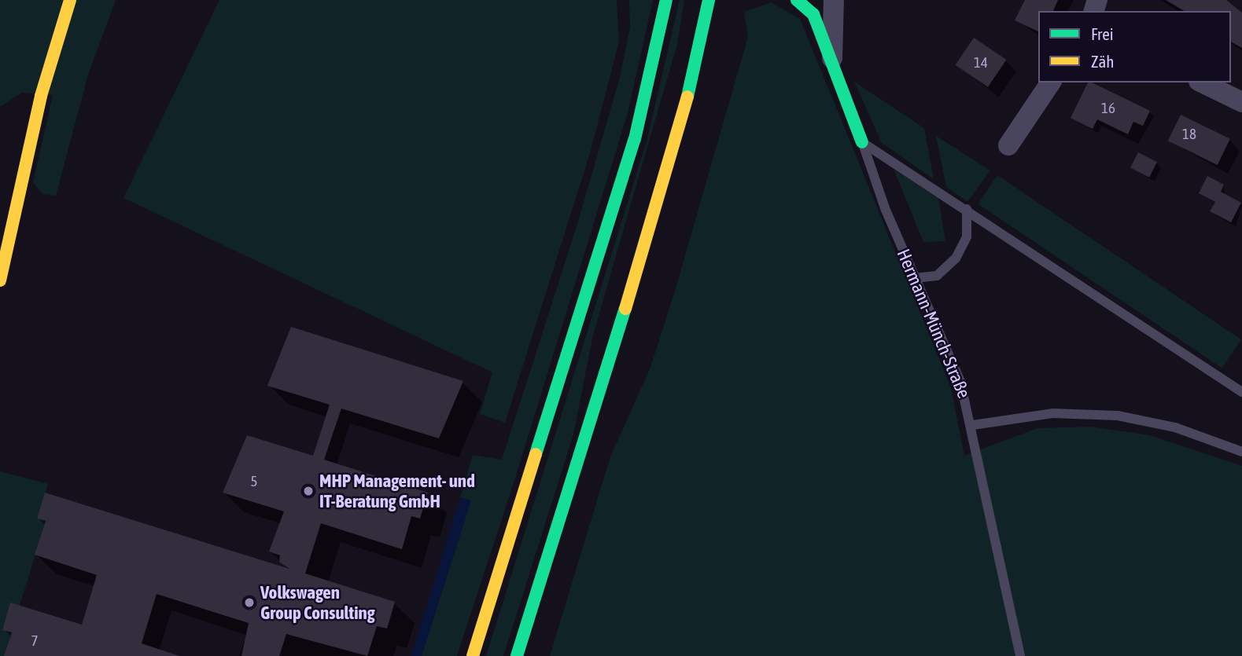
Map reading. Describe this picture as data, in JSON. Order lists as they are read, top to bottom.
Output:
{
  "streets": {
    "main road": ["Hermann-Münch-Straße"]
  },
  "places": ["MHP Management- und IT-Beratung GmbH", "Volkswagen Group Consulting"],
  "house_numbers": [
    "14",
    "16",
    "18",
    "5",
    "7"
  ],
  "legend": ["Frei", "Zäh"]
}
